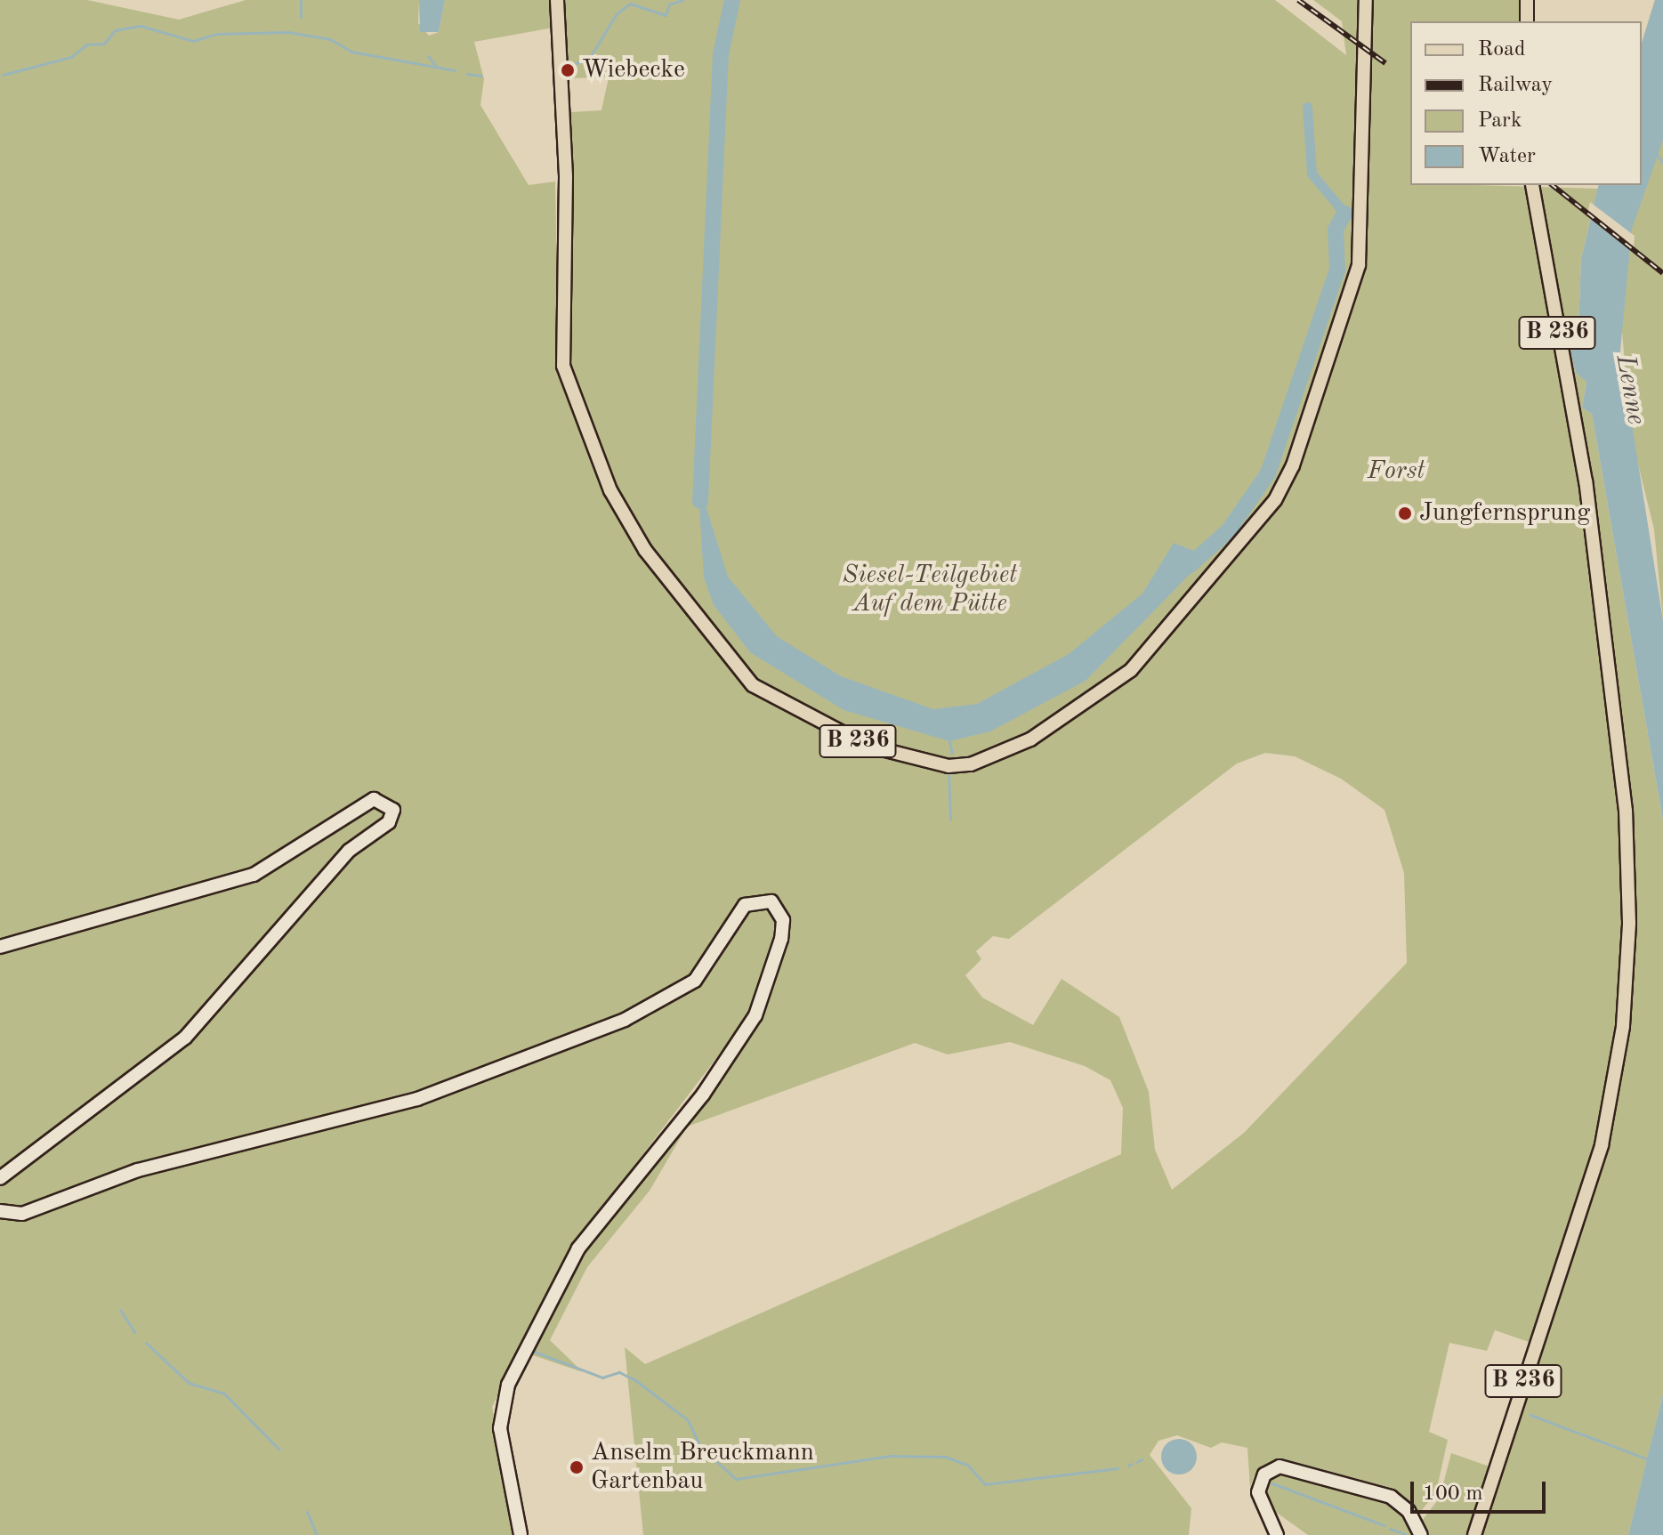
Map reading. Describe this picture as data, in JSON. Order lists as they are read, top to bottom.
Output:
{
  "streets": {
    "main road": ["B 236"]
  },
  "water": ["Lenne"],
  "parks": ["Forst", "Siesel-Teilgebiet Auf dem Pütte"],
  "places": ["Wiebecke", "Jungfernsprung", "Anselm Breuckmann Gartenbau"],
  "legend": [
    "Road",
    "Railway",
    "Park",
    "Water"
  ],
  "scale_bar": "100 m"
}
